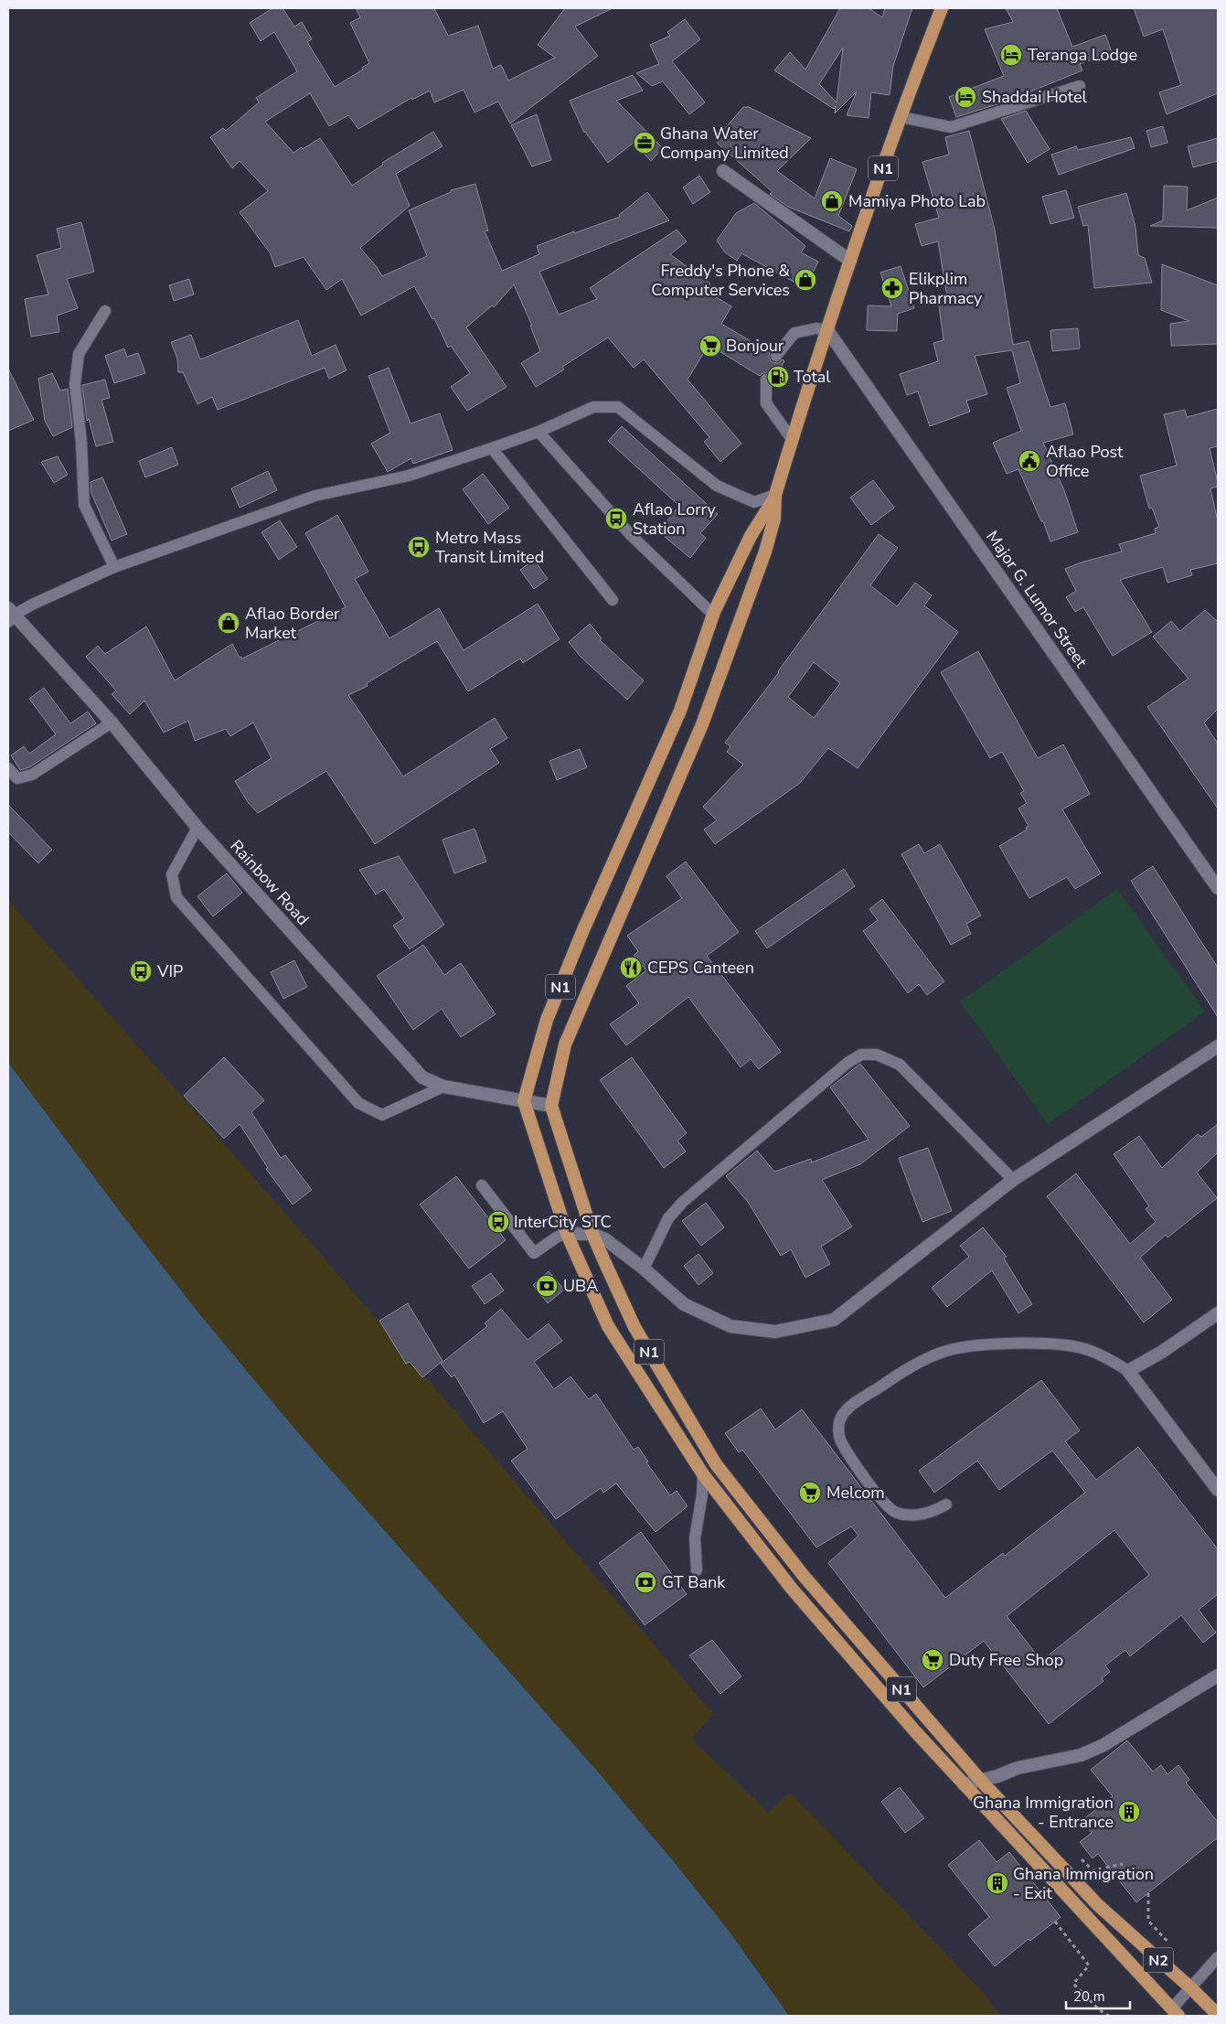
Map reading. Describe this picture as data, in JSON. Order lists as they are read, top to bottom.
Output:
{
  "streets": {
    "highway": ["N1", "N2"],
    "street": ["Major G. Lumor Street", "Rainbow Road"]
  },
  "crossings": [
    ["N1", "Major G. Lumor Street"],
    ["N1", "Rainbow Road"],
    ["N1", "N2"]
  ],
  "places": {
    "hotel": ["Teranga Lodge", "Shaddai Hotel"],
    "office": ["Ghana Water Company Limited"],
    "shop": ["Mamiya Photo Lab", "Freddy's Phone & Computer Services", "Aflao Border Market"],
    "pharmacy": ["Elikplim Pharmacy"],
    "supermarket": ["Bonjour", "Melcom", "Duty Free Shop"],
    "fuel station": ["Total"],
    "public building": ["Aflao Post Office"],
    "bus stop": [
      "Aflao Lorry Station",
      "Metro Mass Transit Limited",
      "VIP",
      "InterCity STC"
    ],
    "restaurant": ["CEPS Canteen"],
    "bank": ["UBA", "GT Bank"],
    "building": ["Ghana Immigration - Entrance", "Ghana Immigration - Exit"]
  },
  "scale_bar": "20 m"
}
